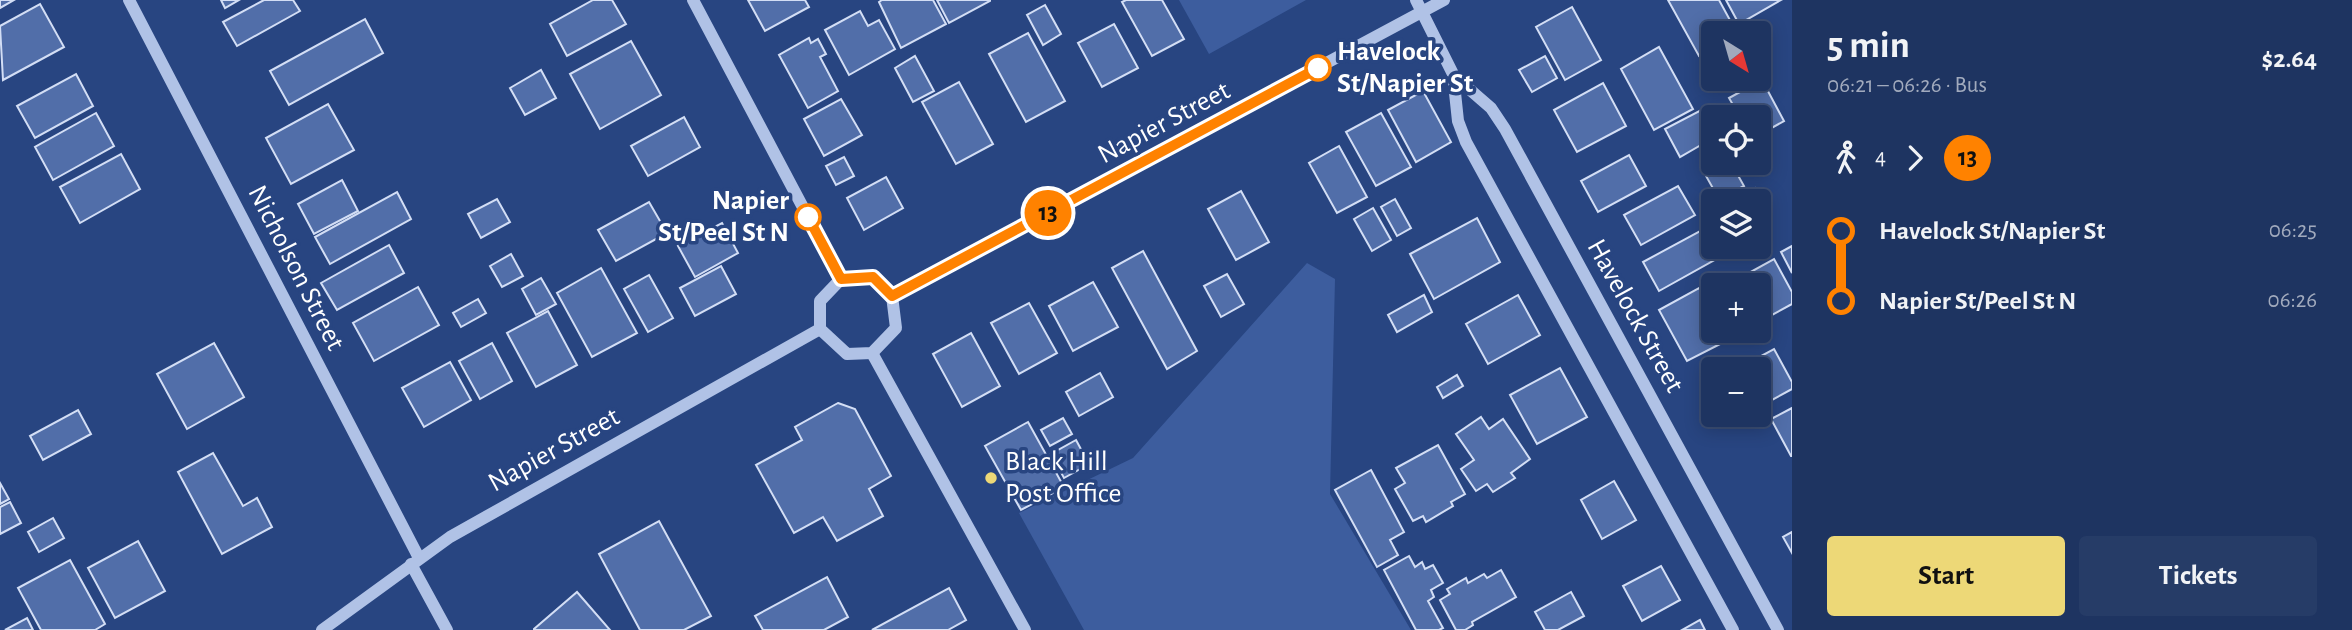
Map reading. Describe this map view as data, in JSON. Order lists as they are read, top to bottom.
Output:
{
  "streets": {
    "street": ["Napier Street", "Nicholson Street", "Havelock Street"]
  },
  "crossings": [
    ["Napier Street", "Nicholson Street"],
    ["Napier Street", "Havelock Street"]
  ],
  "places": ["Havelock St/Napier St", "Napier St/Peel St N", "Black Hill Post Office"],
  "lines": ["bus line 13"],
  "north": "bottom right",
  "page": {
    "on_map": "13",
    "heading": ["5 min", "06:21 – 06:26 · Bus", "$2.64"],
    "map_buttons": ["+", "−"],
    "legs": ["4", "13"],
    "list": [
      {
        "name": "Havelock St/Napier St",
        "value": "06:25"
      },
      {
        "name": "Napier St/Peel St N",
        "value": "06:26"
      }
    ],
    "buttons": ["Start", "Tickets"]
  }
}
